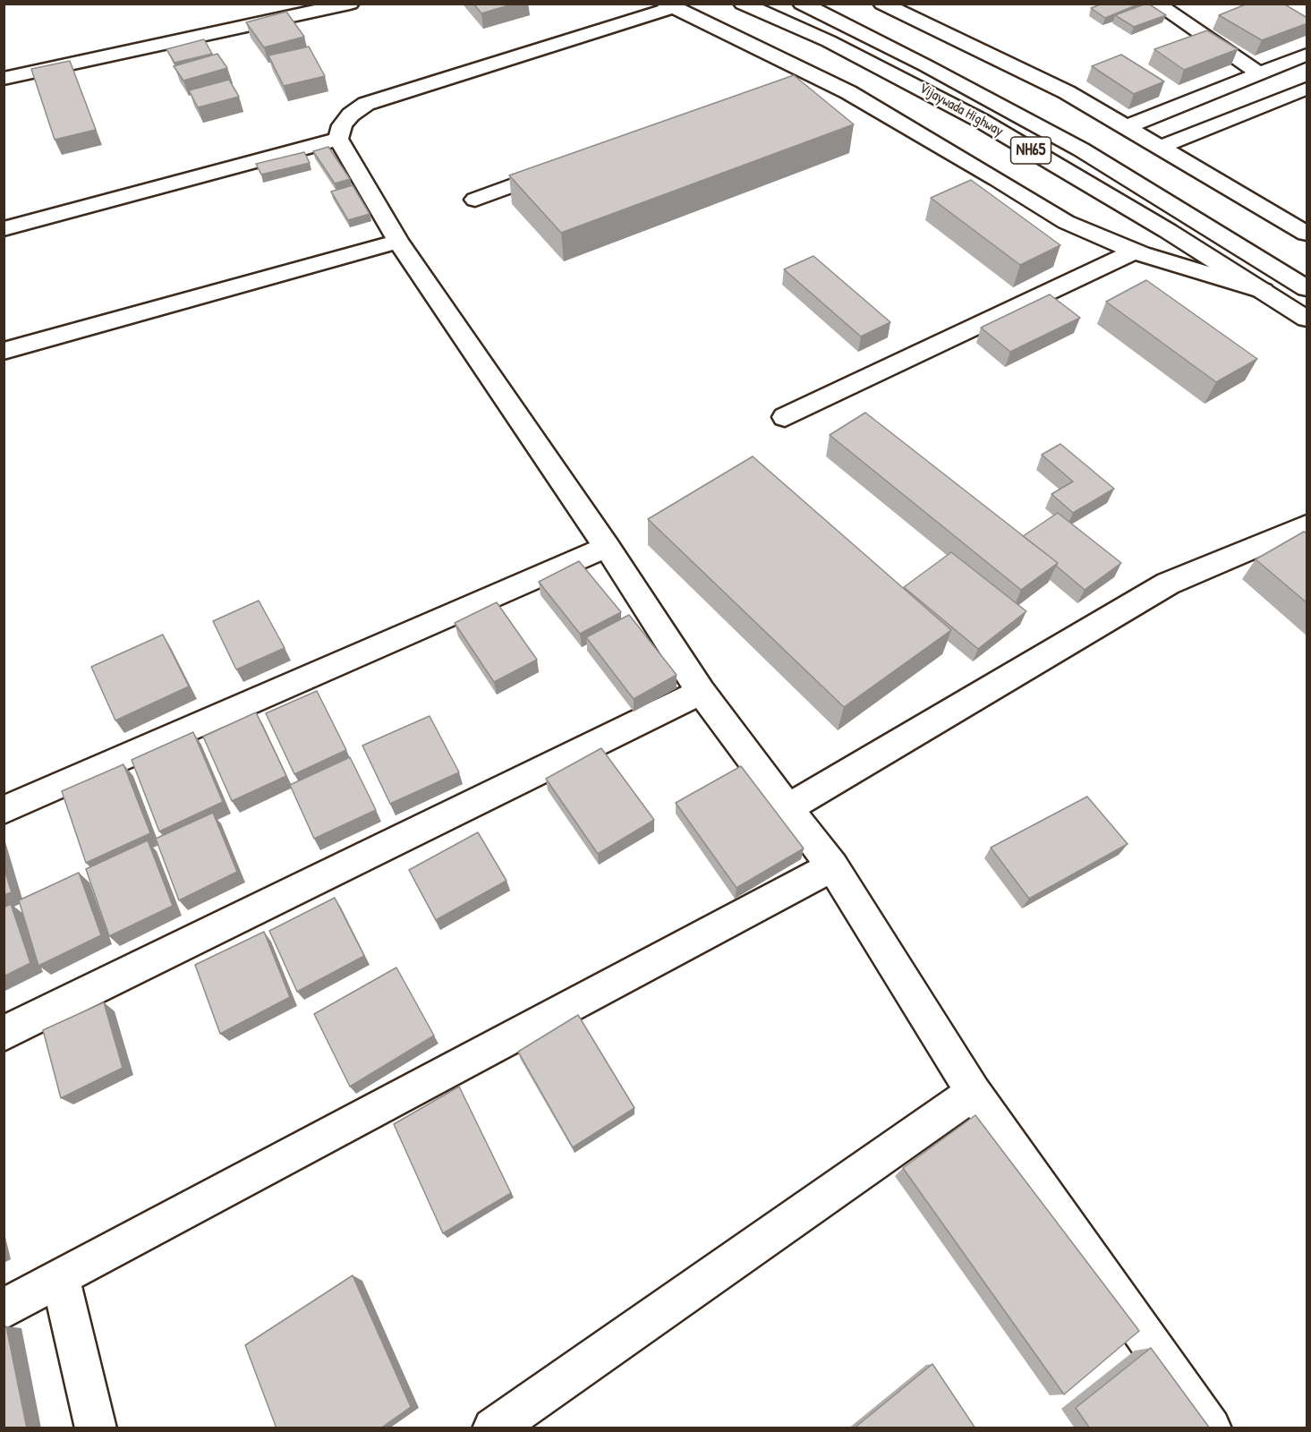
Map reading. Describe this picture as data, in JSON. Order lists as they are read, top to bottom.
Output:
{
  "streets": {
    "main road": ["Vijaywada Highway", "NH65"]
  }
}
